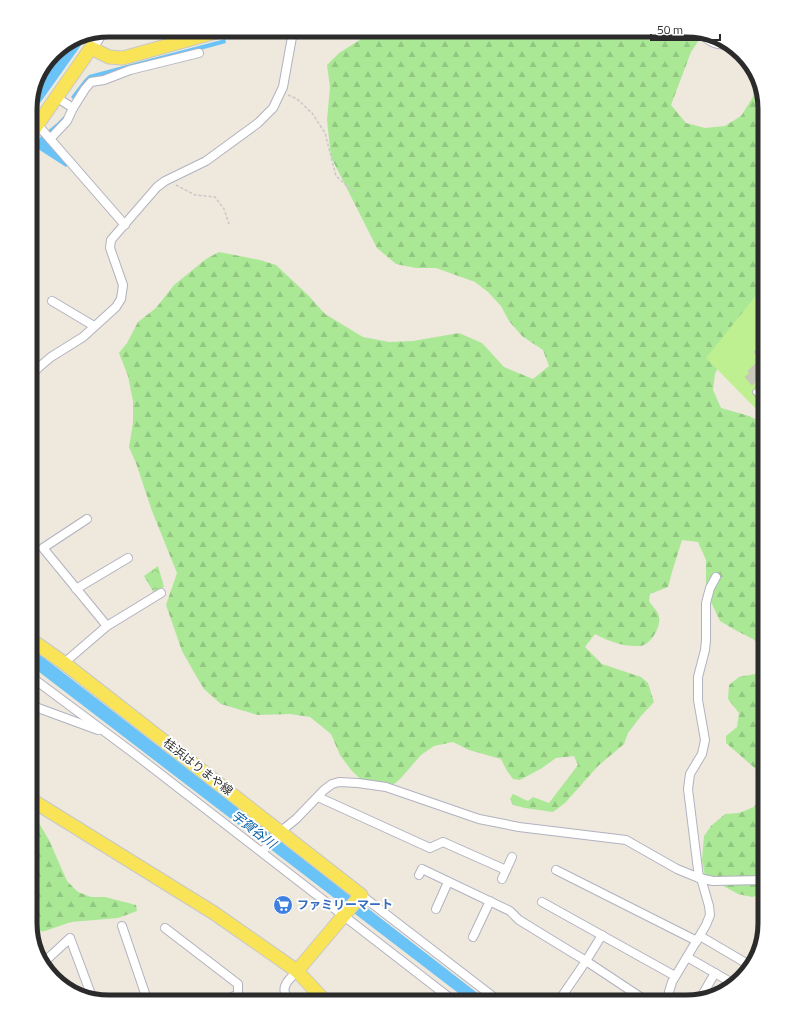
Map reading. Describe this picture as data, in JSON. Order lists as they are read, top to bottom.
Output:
{
  "streets": {
    "main road": ["桂浜はりまや線"]
  },
  "water": ["宇賀谷川"],
  "places": {
    "supermarket": ["ファミリーマート"]
  },
  "scale_bar": "50 m"
}
